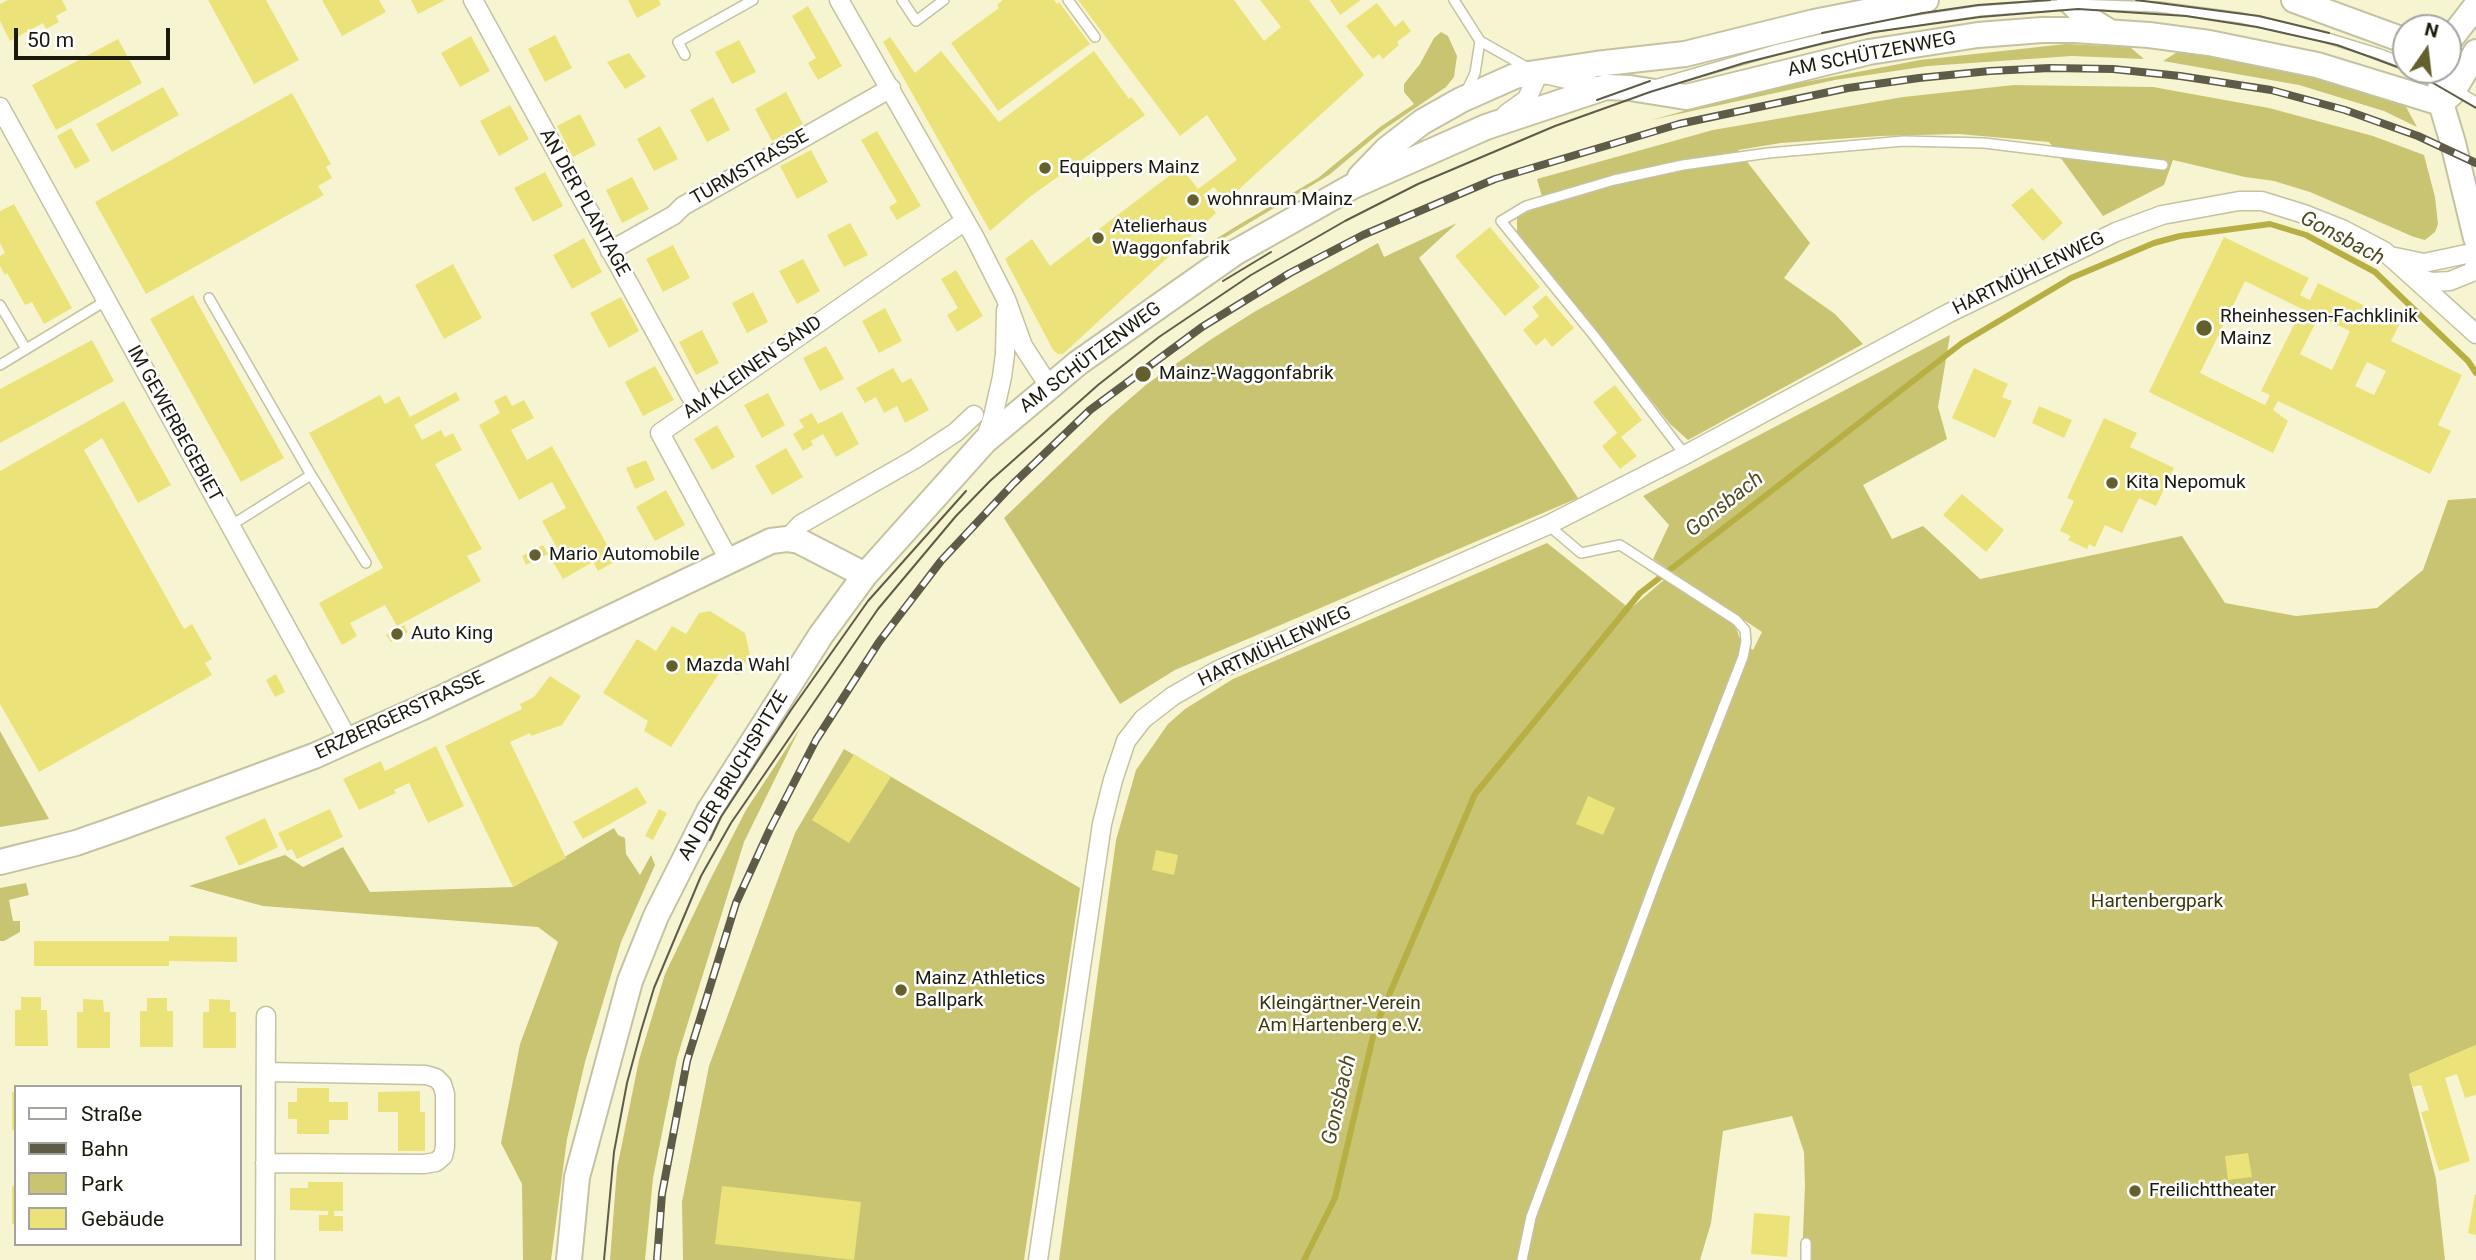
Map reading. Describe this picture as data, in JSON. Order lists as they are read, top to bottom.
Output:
{
  "streets": {
    "main road": ["AM SCHÜTZENWEG", "ERZBERGERSTRASSE", "AN DER BRUCHSPITZE"],
    "street": [
      "TURMSTRASSE",
      "AN DER PLANTAGE",
      "HARTMÜHLENWEG",
      "AM KLEINEN SAND",
      "IM GEWERBEGEBIET"
    ]
  },
  "crossings": [
    ["AM SCHÜTZENWEG", "AN DER BRUCHSPITZE"],
    ["TURMSTRASSE", "AN DER PLANTAGE"],
    ["AN DER PLANTAGE", "AM KLEINEN SAND"],
    ["AM KLEINEN SAND", "ERZBERGERSTRASSE"],
    ["IM GEWERBEGEBIET", "ERZBERGERSTRASSE"]
  ],
  "water": ["Gonsbach"],
  "parks": ["Hartenbergpark", "Kleingärtner-Verein Am Hartenberg e.V."],
  "places": [
    "Equippers Mainz",
    "wohnraum Mainz",
    "Atelierhaus Waggonfabrik",
    "Rheinhessen-Fachklinik Mainz",
    "Mainz-Waggonfabrik",
    "Kita Nepomuk",
    "Mario Automobile",
    "Auto King",
    "Mazda Wahl",
    "Mainz Athletics Ballpark",
    "Freilichttheater"
  ],
  "legend": [
    "Straße",
    "Bahn",
    "Park",
    "Gebäude"
  ],
  "scale_bar": "50 m",
  "north": "top"
}
